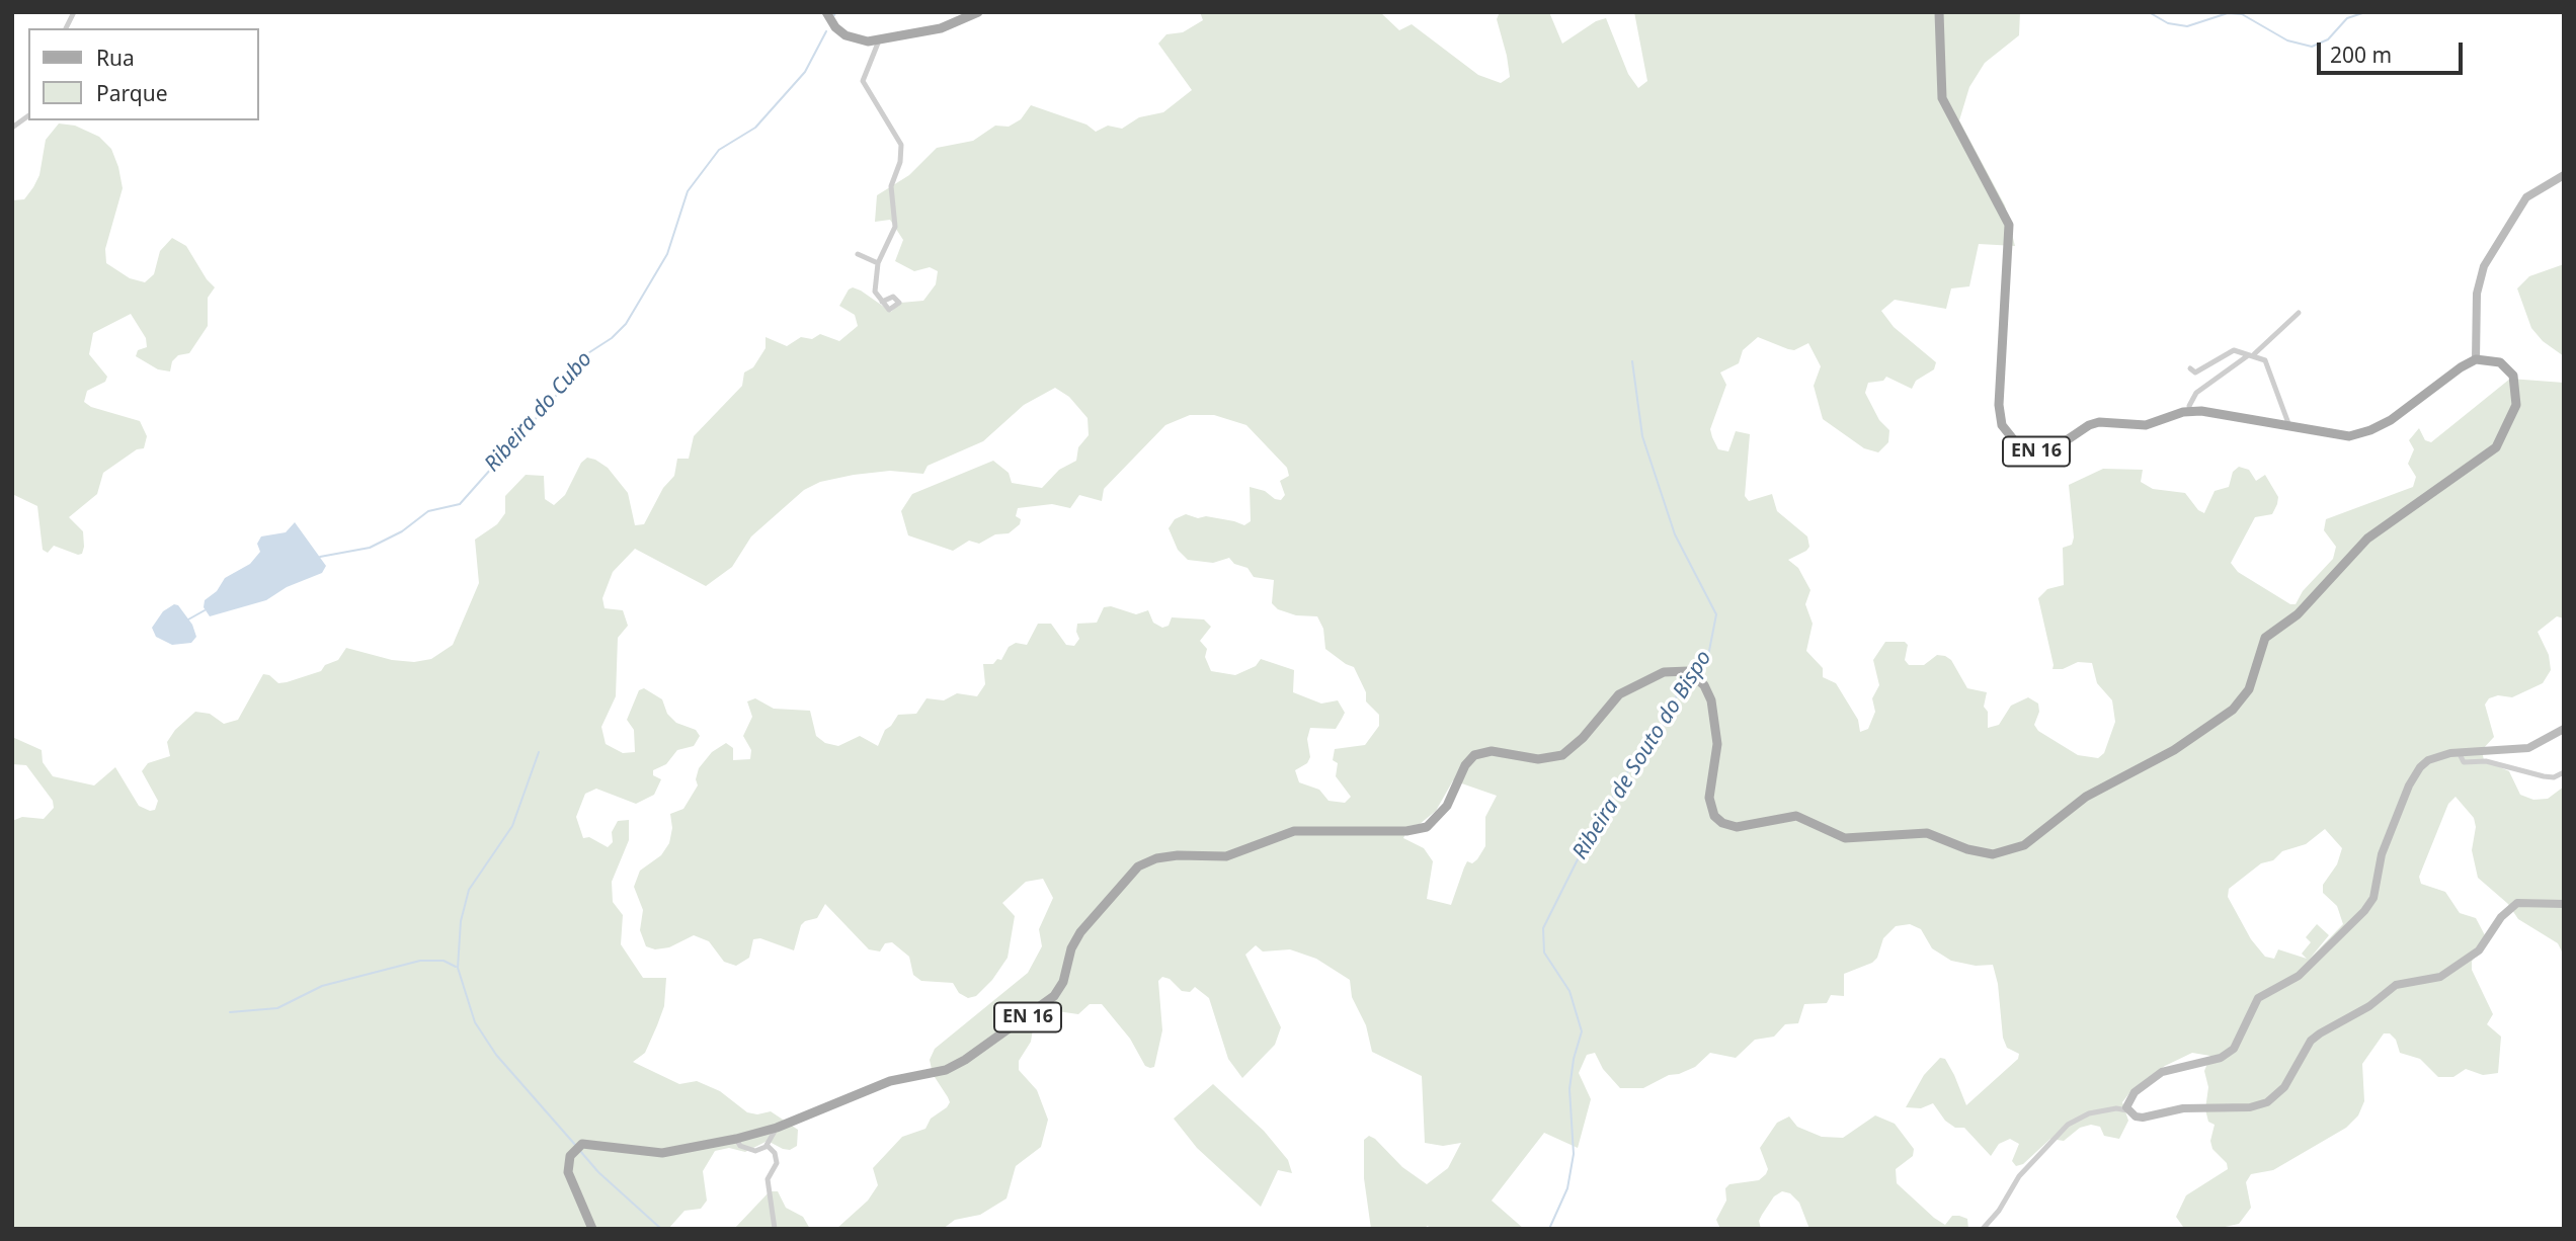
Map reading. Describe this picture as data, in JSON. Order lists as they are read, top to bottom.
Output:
{
  "streets": {
    "main road": ["EN 16"]
  },
  "water": ["Ribeira do Cubo", "Ribeira de Souto do Bispo"],
  "legend": ["Rua", "Parque"],
  "scale_bar": "200 m"
}
